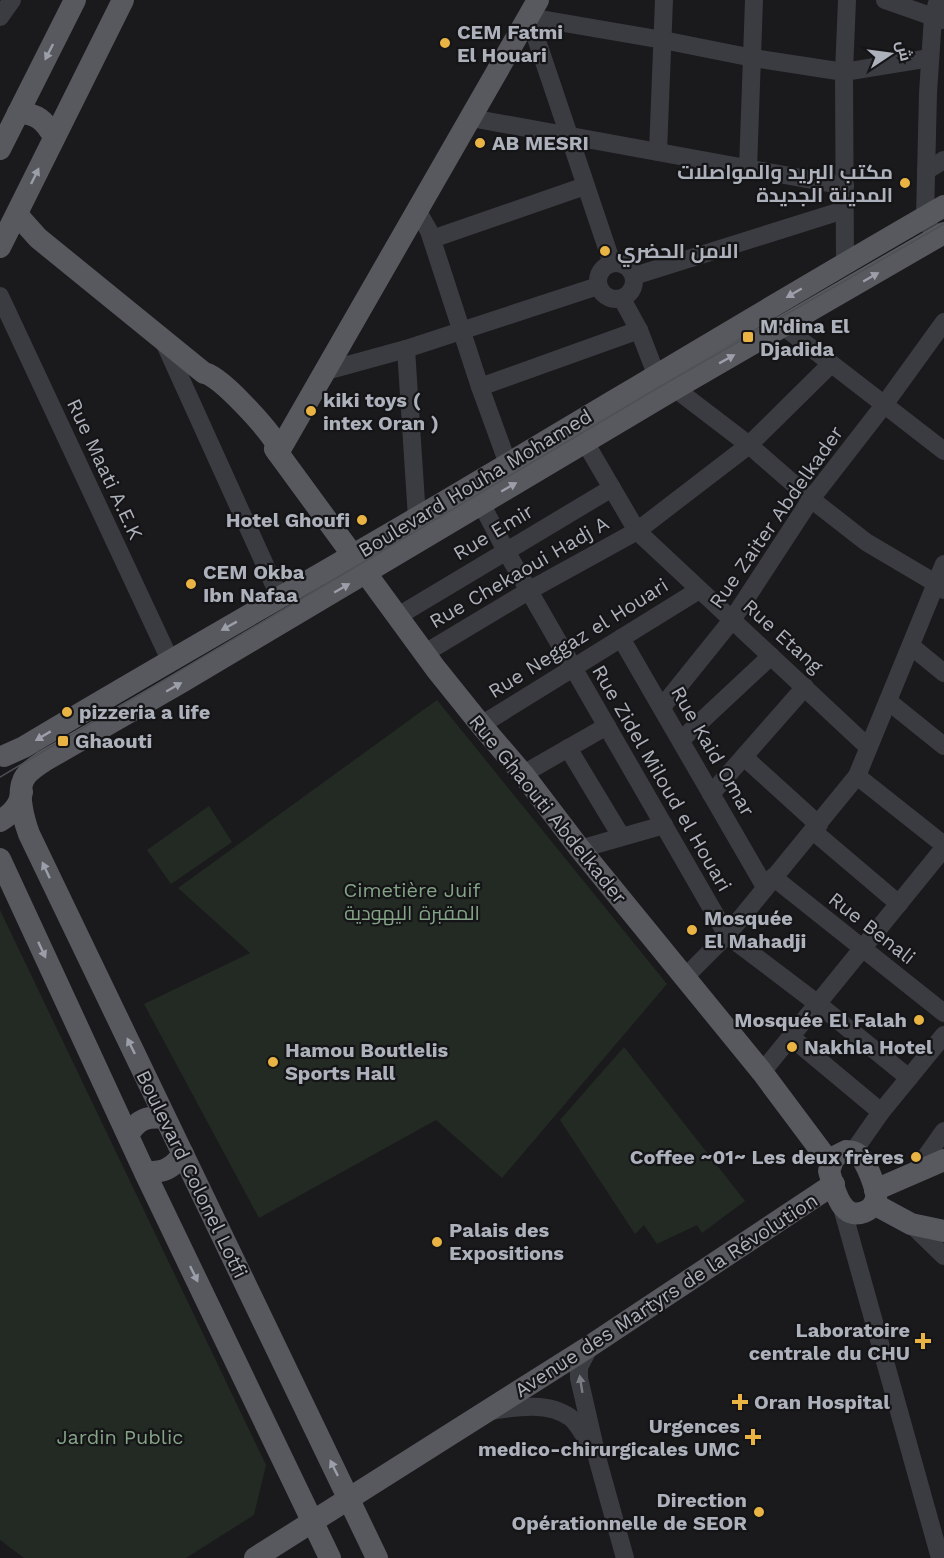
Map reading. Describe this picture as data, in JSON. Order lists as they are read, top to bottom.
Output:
{
  "streets": {
    "main road": [
      "Boulevard Houha Mohamed",
      "Rue Ghaouti Abdelkader",
      "Boulevard Colonel Lotfi",
      "Avenue des Martyrs de la Révolution"
    ],
    "street": [
      "Rue Maati A.E.K",
      "Rue Zaiter Abdelkader",
      "Rue Emir",
      "Rue Chekaoui Hadj A",
      "Rue Etang",
      "Rue Neggaz el Houari",
      "Rue Kaid Omar",
      "Rue Zidel Miloud el Houari",
      "Rue Benali"
    ]
  },
  "crossings": [
    ["Rue Maati A.E.K", "Boulevard Houha Mohamed"],
    ["Boulevard Houha Mohamed", "Rue Etang"],
    ["Boulevard Houha Mohamed", "Rue Zidel Miloud el Houari"],
    ["Boulevard Houha Mohamed", "Rue Ghaouti Abdelkader"],
    ["Boulevard Houha Mohamed", "Boulevard Colonel Lotfi"],
    ["Rue Zaiter Abdelkader", "Rue Etang"],
    ["Rue Zaiter Abdelkader", "Rue Kaid Omar"],
    ["Rue Emir", "Rue Etang"],
    ["Rue Emir", "Rue Zidel Miloud el Houari"],
    ["Rue Emir", "Rue Ghaouti Abdelkader"],
    ["Rue Chekaoui Hadj A", "Rue Etang"],
    ["Rue Chekaoui Hadj A", "Rue Zidel Miloud el Houari"],
    ["Rue Chekaoui Hadj A", "Rue Ghaouti Abdelkader"],
    ["Rue Etang", "Rue Neggaz el Houari"],
    ["Rue Neggaz el Houari", "Rue Kaid Omar"],
    ["Rue Neggaz el Houari", "Rue Zidel Miloud el Houari"],
    ["Rue Neggaz el Houari", "Rue Ghaouti Abdelkader"],
    ["Rue Kaid Omar", "Rue Benali"],
    ["Rue Ghaouti Abdelkader", "Avenue des Martyrs de la Révolution"],
    ["Boulevard Colonel Lotfi", "Avenue des Martyrs de la Révolution"]
  ],
  "parks": ["Cimetière Juif المقبرة اليهودية", "Jardin Public"],
  "places": {
    "other": [
      "CEM Fatmi El Houari",
      "AB MESRI",
      "مكتب البريد والمواصلات المدينة الجديدة",
      "الامن الحضري",
      "kiki toys ( intex Oran )",
      "Hotel Ghoufi",
      "CEM Okba Ibn Nafaa",
      "pizzeria a life",
      "Mosquée El Mahadji",
      "Mosquée El Falah",
      "Nakhla Hotel",
      "Hamou Boutlelis Sports Hall",
      "Coffee ~01~ Les deux frères",
      "Palais des Expositions",
      "Direction Opérationnelle de SEOR"
    ],
    "transit": ["M'dina El Djadida", "Ghaouti"],
    "health": ["Laboratoire centrale du CHU", "Oran Hospital", "Urgences medico-chirurgicales UMC"]
  },
  "north": "right"
}
